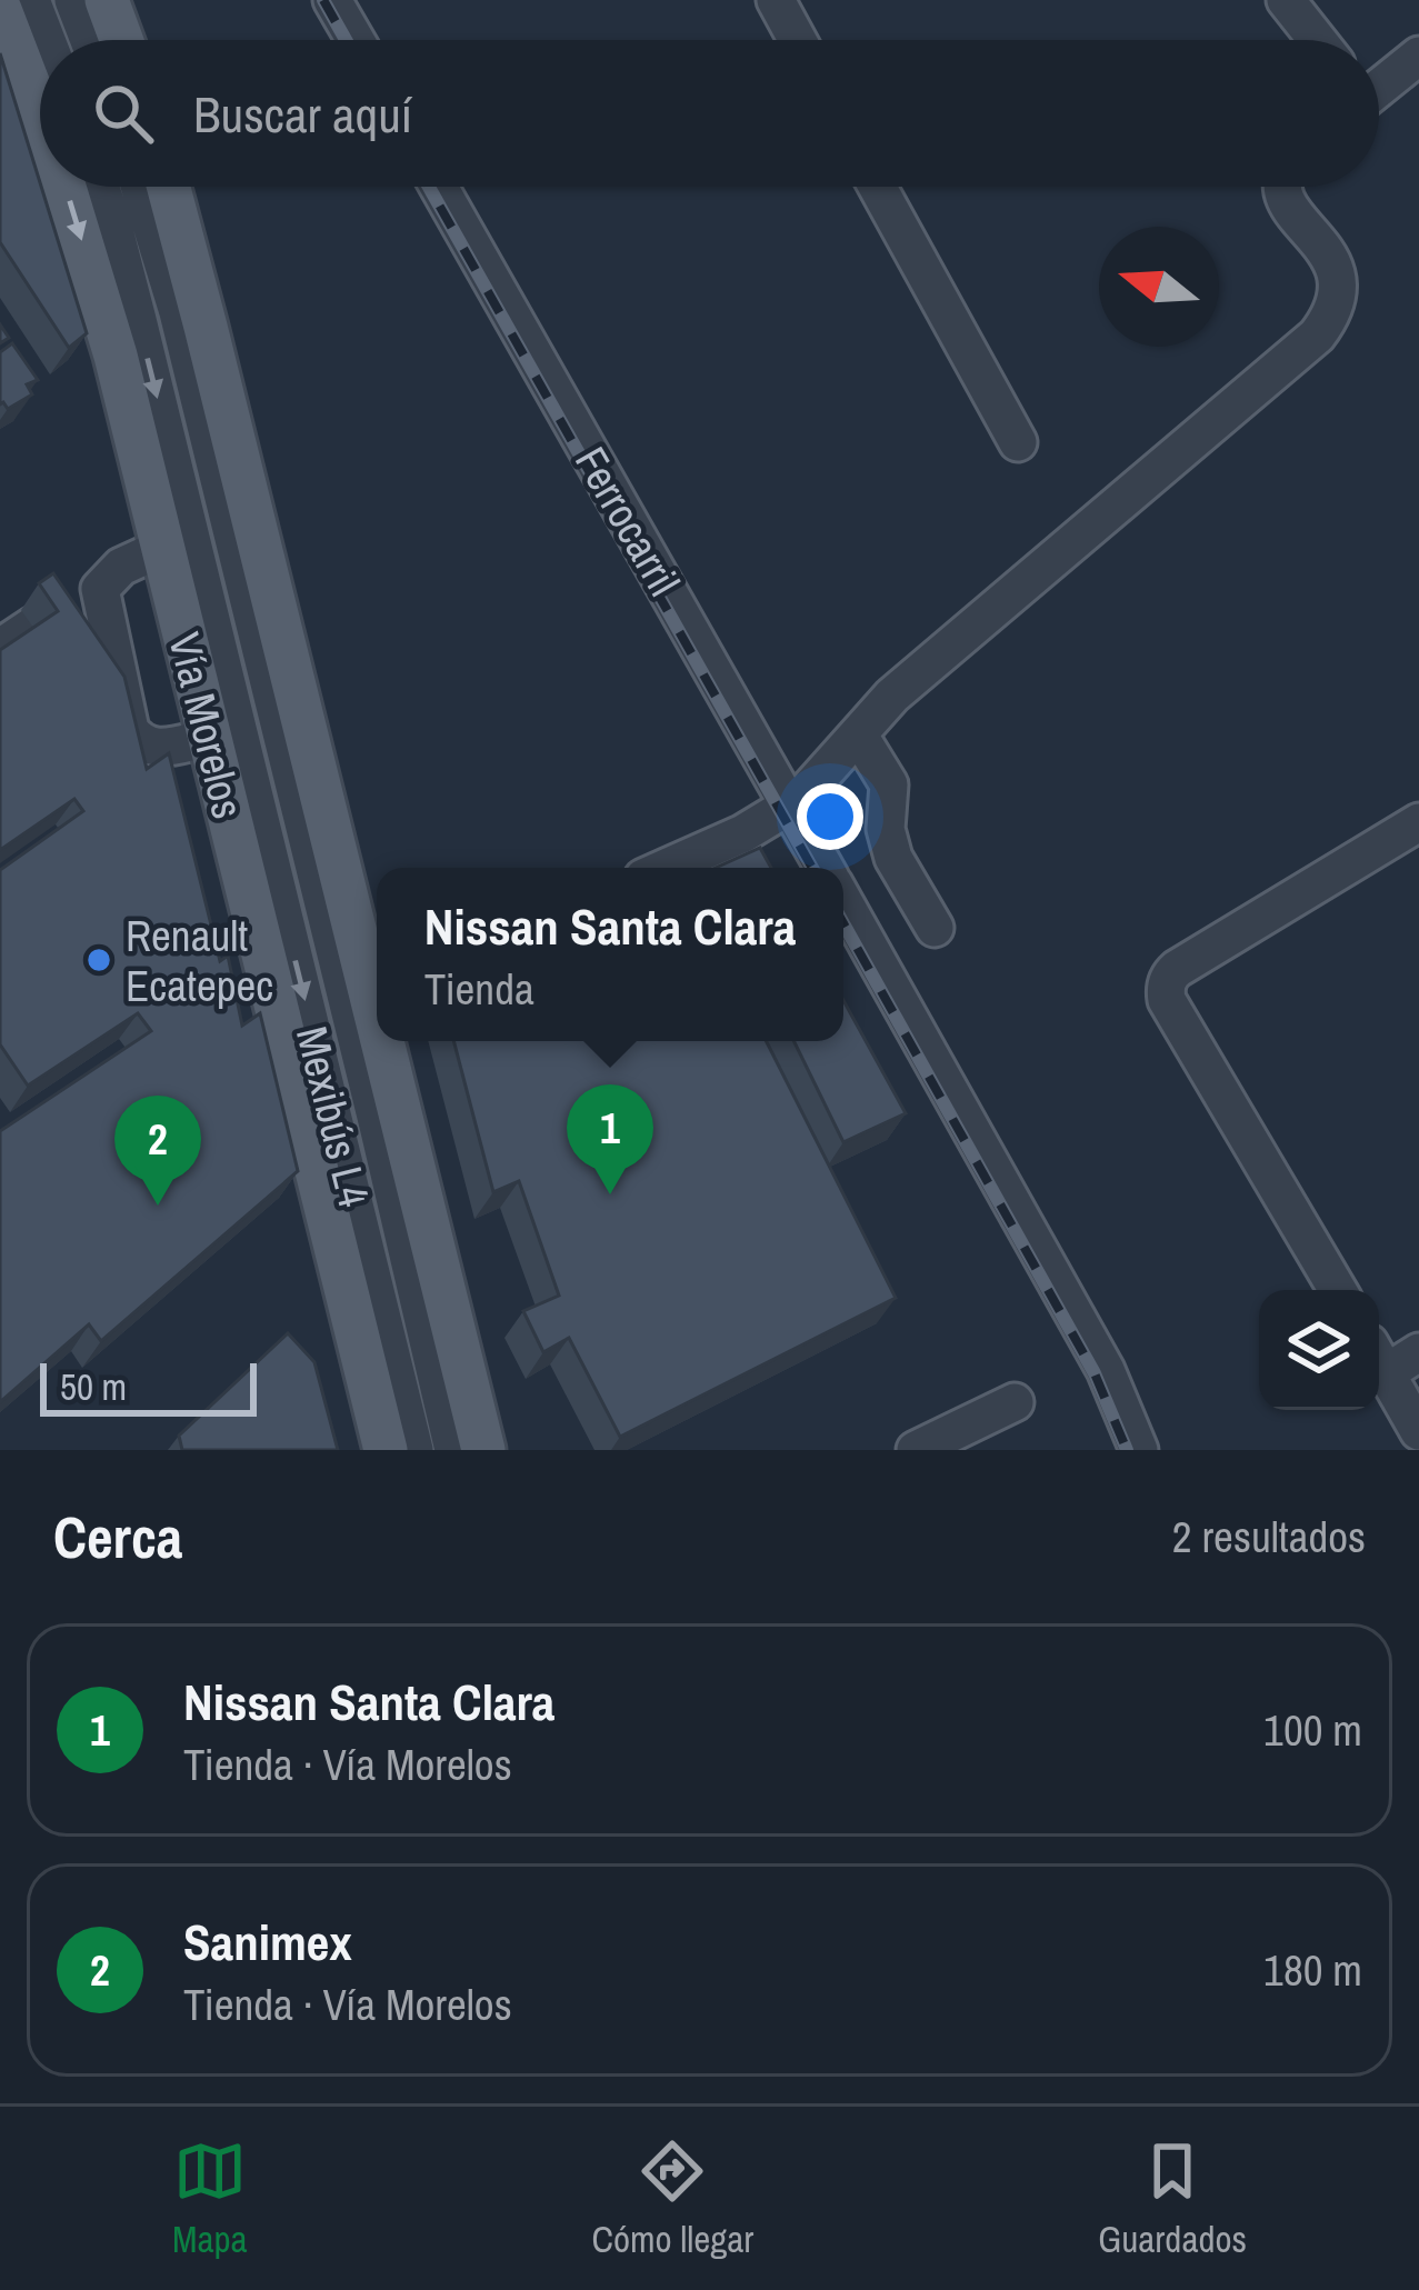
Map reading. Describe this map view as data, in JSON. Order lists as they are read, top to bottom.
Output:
{
  "streets": {
    "main road": ["Vía Morelos"],
    "street": ["Ferrocarril", "Mexibús L4"]
  },
  "places": ["Renault Ecatepec"],
  "scale_bar": "50 m",
  "north": "left",
  "page": {
    "search": "Buscar aquí",
    "popup": ["Nissan Santa Clara", "Tienda"],
    "pins": ["1", "2"],
    "scale": "50 m",
    "heading": ["Cerca", "2 resultados"],
    "list": [
      {
        "mark": "1",
        "name": "Nissan Santa Clara",
        "note": "Tienda · Vía Morelos",
        "value": "100 m"
      },
      {
        "mark": "2",
        "name": "Sanimex",
        "note": "Tienda · Vía Morelos",
        "value": "180 m"
      }
    ],
    "nav": ["Mapa", "Cómo llegar", "Guardados"]
  }
}
